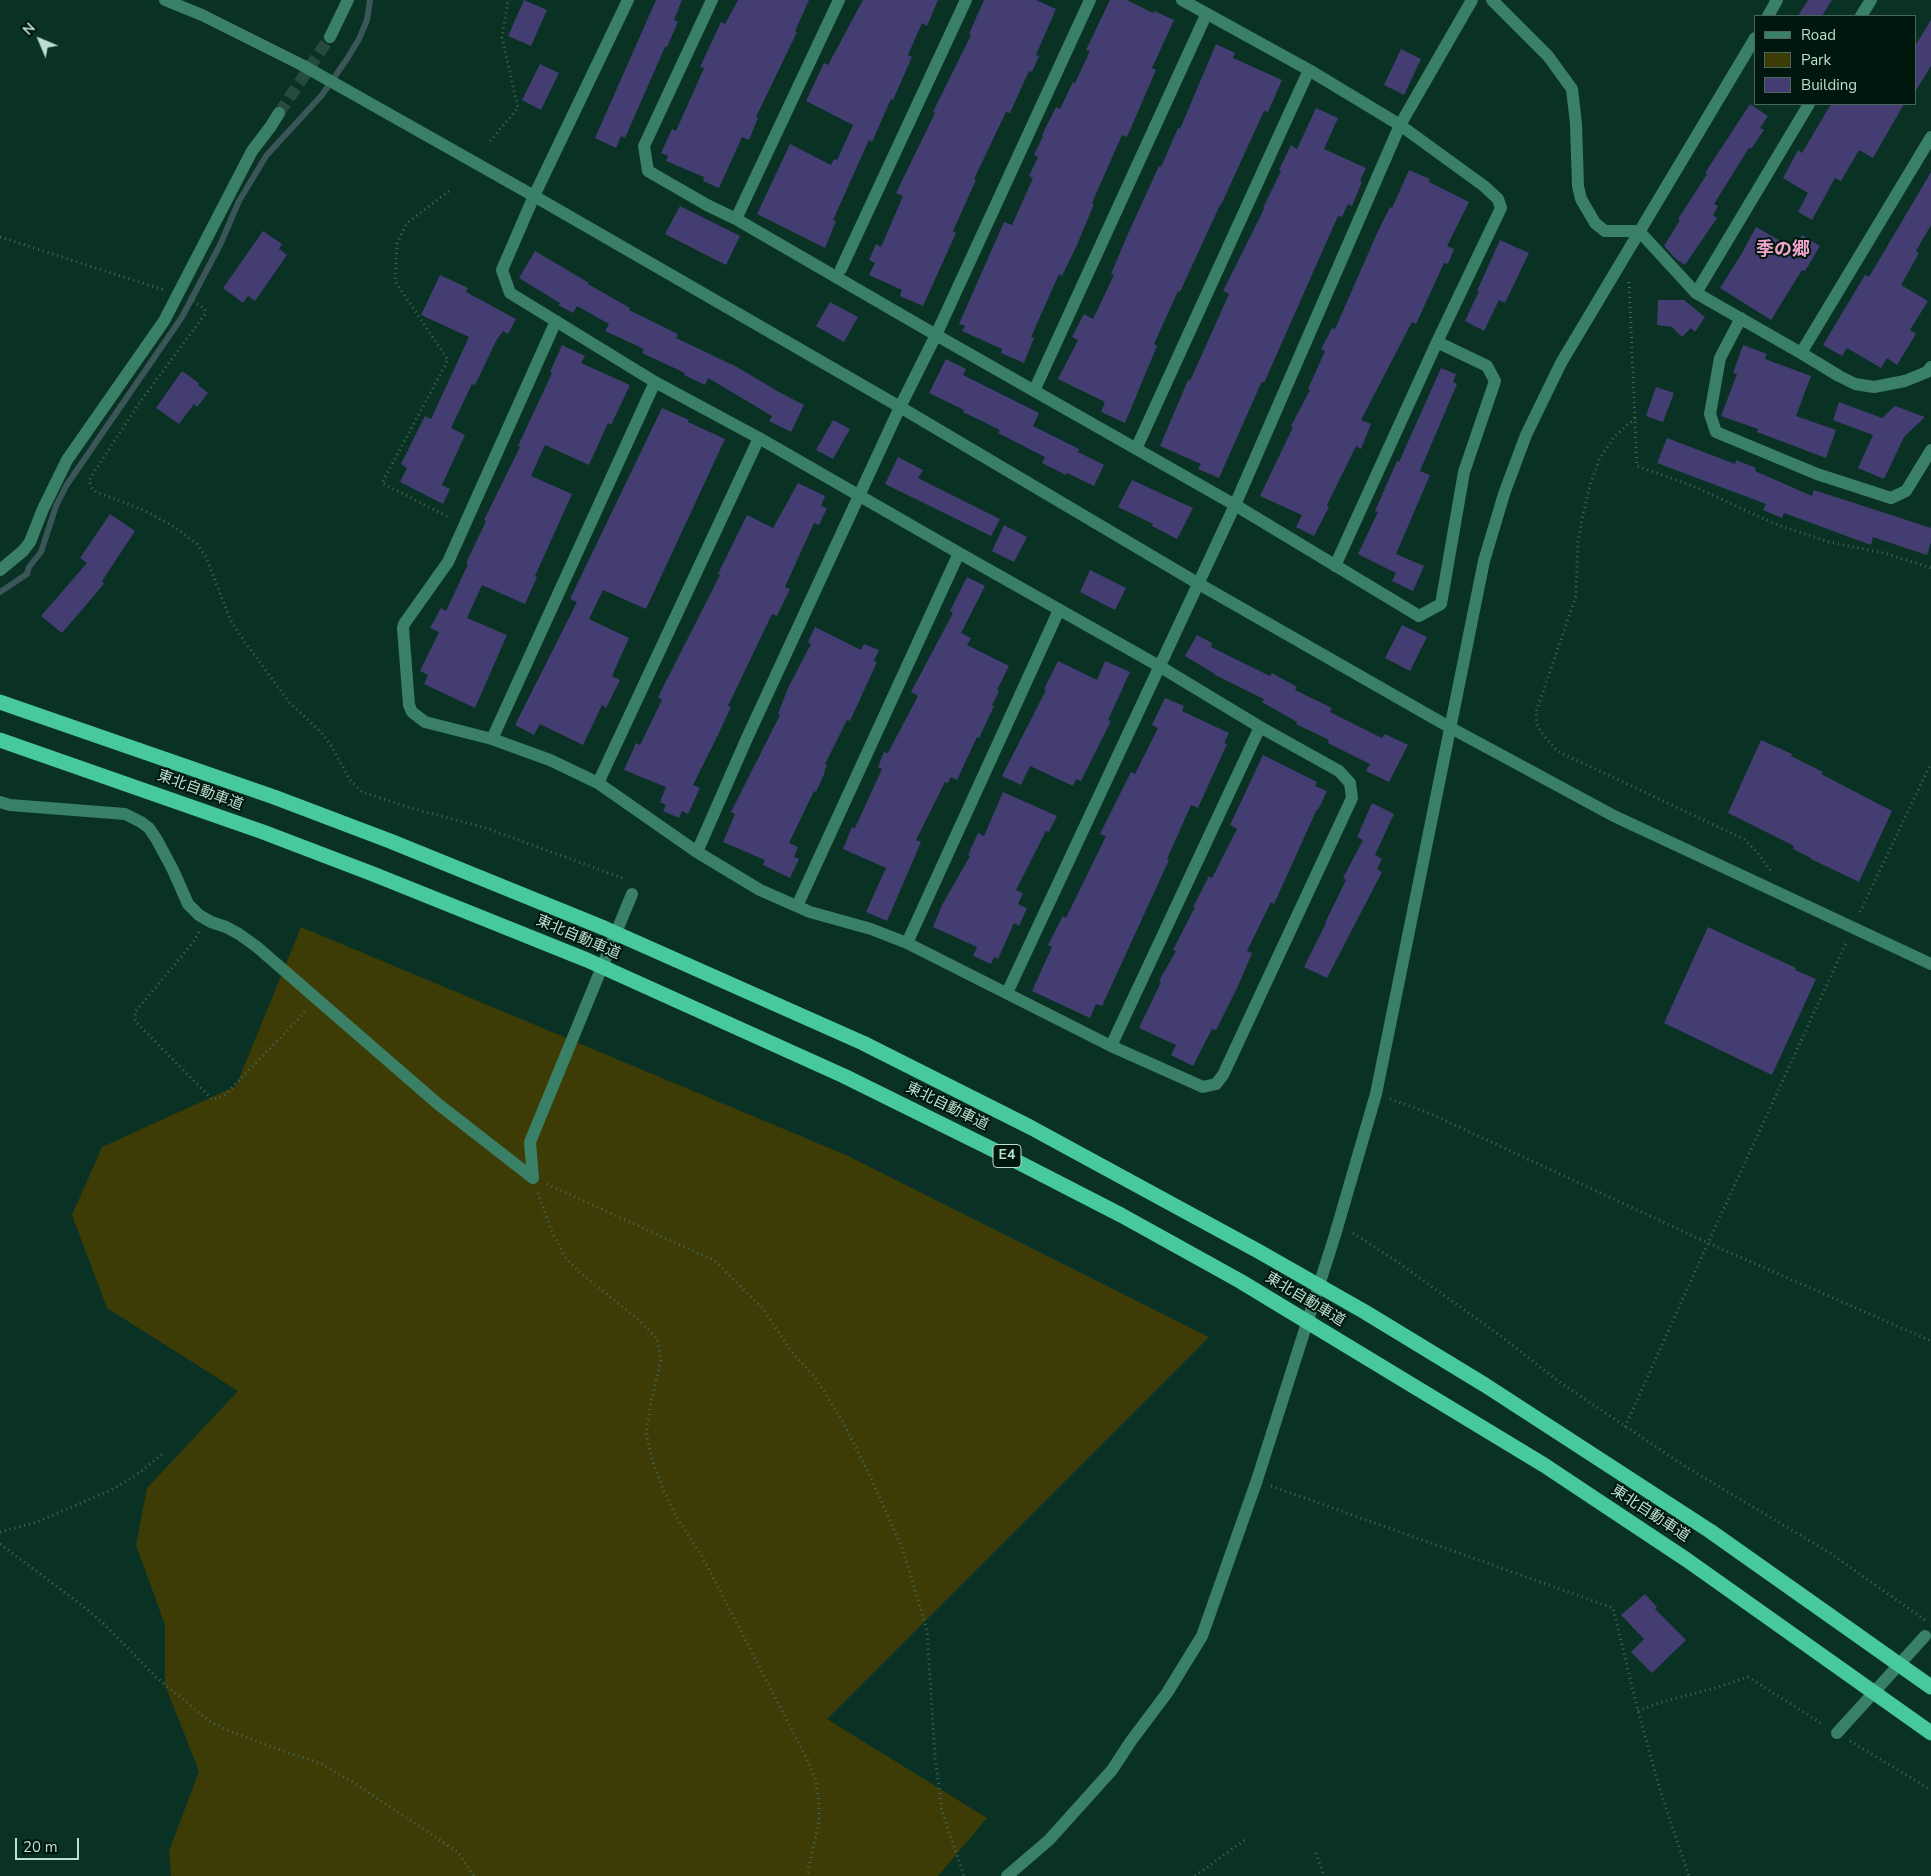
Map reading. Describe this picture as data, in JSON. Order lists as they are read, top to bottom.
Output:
{
  "streets": {
    "highway": ["東北自動車道", "E4"]
  },
  "districts": ["季の郷"],
  "legend": ["Road", "Park", "Building"],
  "scale_bar": "20 m",
  "north": "top left"
}
